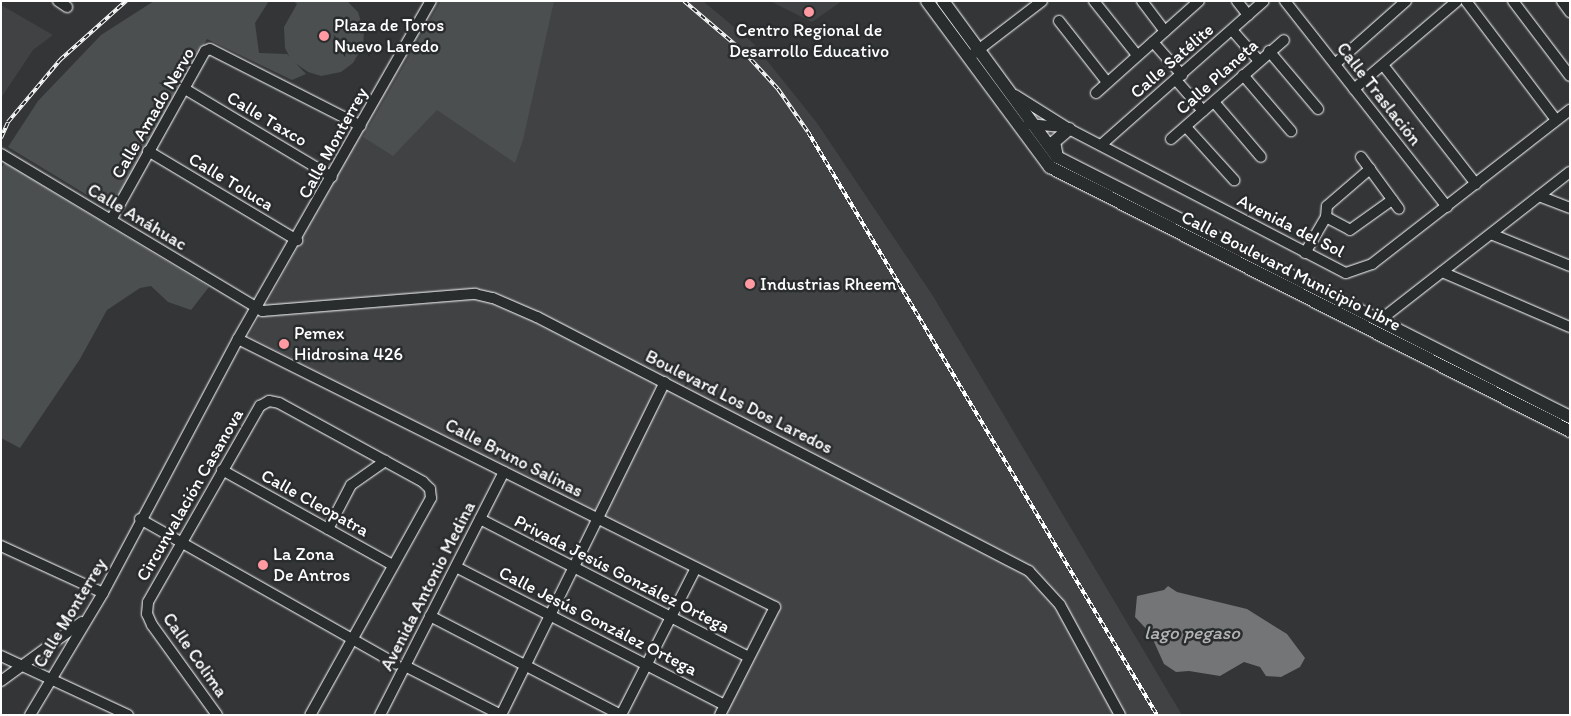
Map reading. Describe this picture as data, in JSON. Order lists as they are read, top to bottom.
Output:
{
  "streets": {
    "main road": ["Calle Boulevard Municipio Libre"],
    "street": [
      "Calle Satélite",
      "Calle Planeta",
      "Calle Traslación",
      "Calle Amado Nervo",
      "Calle Taxco",
      "Calle Monterrey",
      "Calle Toluca",
      "Calle Anáhuac",
      "Avenida del Sol",
      "Boulevard Los Dos Laredos",
      "Calle Bruno Salinas",
      "Circunvalación Casanova",
      "Calle Cleopatra",
      "Privada Jesús González Ortega",
      "Avenida Antonio Medina",
      "Calle Jesús González Ortega",
      "Calle Colima"
    ]
  },
  "crossings": [
    ["Calle Satélite", "Avenida del Sol"],
    ["Calle Traslación", "Avenida del Sol"],
    ["Calle Amado Nervo", "Calle Taxco"],
    ["Calle Amado Nervo", "Calle Monterrey"],
    ["Calle Amado Nervo", "Calle Toluca"],
    ["Calle Amado Nervo", "Calle Anáhuac"],
    ["Calle Taxco", "Calle Monterrey"],
    ["Calle Monterrey", "Calle Toluca"],
    ["Calle Monterrey", "Calle Anáhuac"],
    ["Calle Monterrey", "Boulevard Los Dos Laredos"],
    ["Calle Monterrey", "Calle Bruno Salinas"],
    ["Calle Anáhuac", "Boulevard Los Dos Laredos"],
    ["Avenida del Sol", "Calle Boulevard Municipio Libre"],
    ["Calle Bruno Salinas", "Privada Jesús González Ortega"],
    ["Calle Bruno Salinas", "Avenida Antonio Medina"],
    ["Circunvalación Casanova", "Calle Cleopatra"],
    ["Circunvalación Casanova", "Calle Colima"],
    ["Privada Jesús González Ortega", "Avenida Antonio Medina"],
    ["Avenida Antonio Medina", "Calle Jesús González Ortega"]
  ],
  "water": ["lago pegaso"],
  "places": [
    "Centro Regional de Desarrollo Educativo",
    "Plaza de Toros Nuevo Laredo",
    "Industrias Rheem",
    "Pemex Hidrosina 426",
    "La Zona De Antros"
  ]
}
